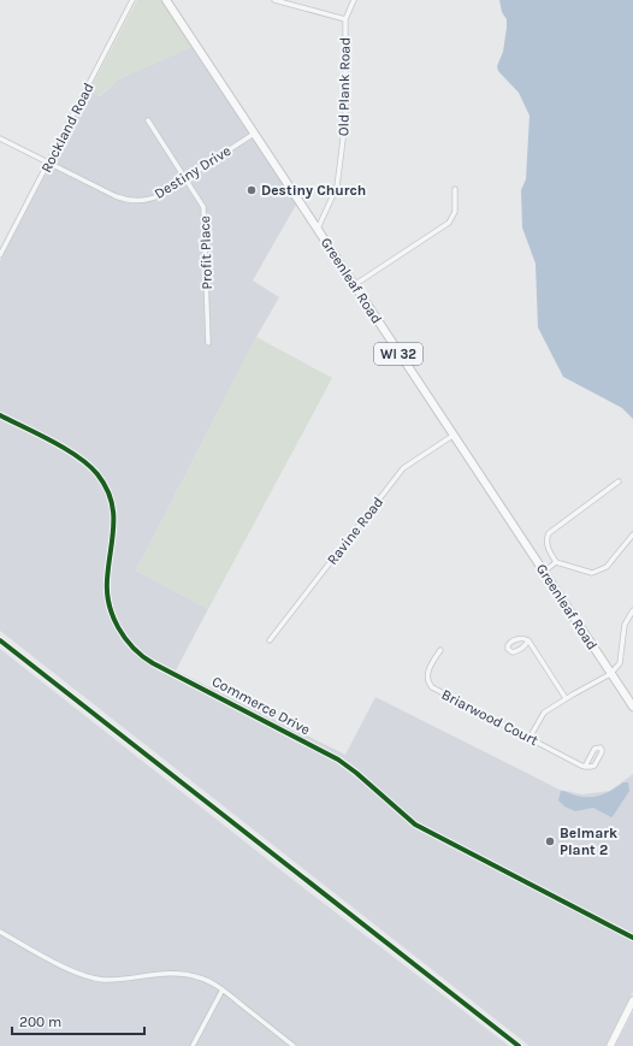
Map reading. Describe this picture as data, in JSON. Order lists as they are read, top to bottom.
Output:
{
  "streets": {
    "main road": ["Greenleaf Road", "WI 32"],
    "street": [
      "Old Plank Road",
      "Rockland Road",
      "Destiny Drive",
      "Profit Place",
      "Ravine Road",
      "Commerce Drive",
      "Briarwood Court"
    ]
  },
  "crossings": [
    ["Old Plank Road", "Greenleaf Road"],
    ["Rockland Road", "Destiny Drive"],
    ["Destiny Drive", "Profit Place"],
    ["Destiny Drive", "Greenleaf Road"],
    ["Greenleaf Road", "Ravine Road"]
  ],
  "places": ["Destiny Church", "Belmark Plant 2"],
  "scale_bar": "200 m"
}
